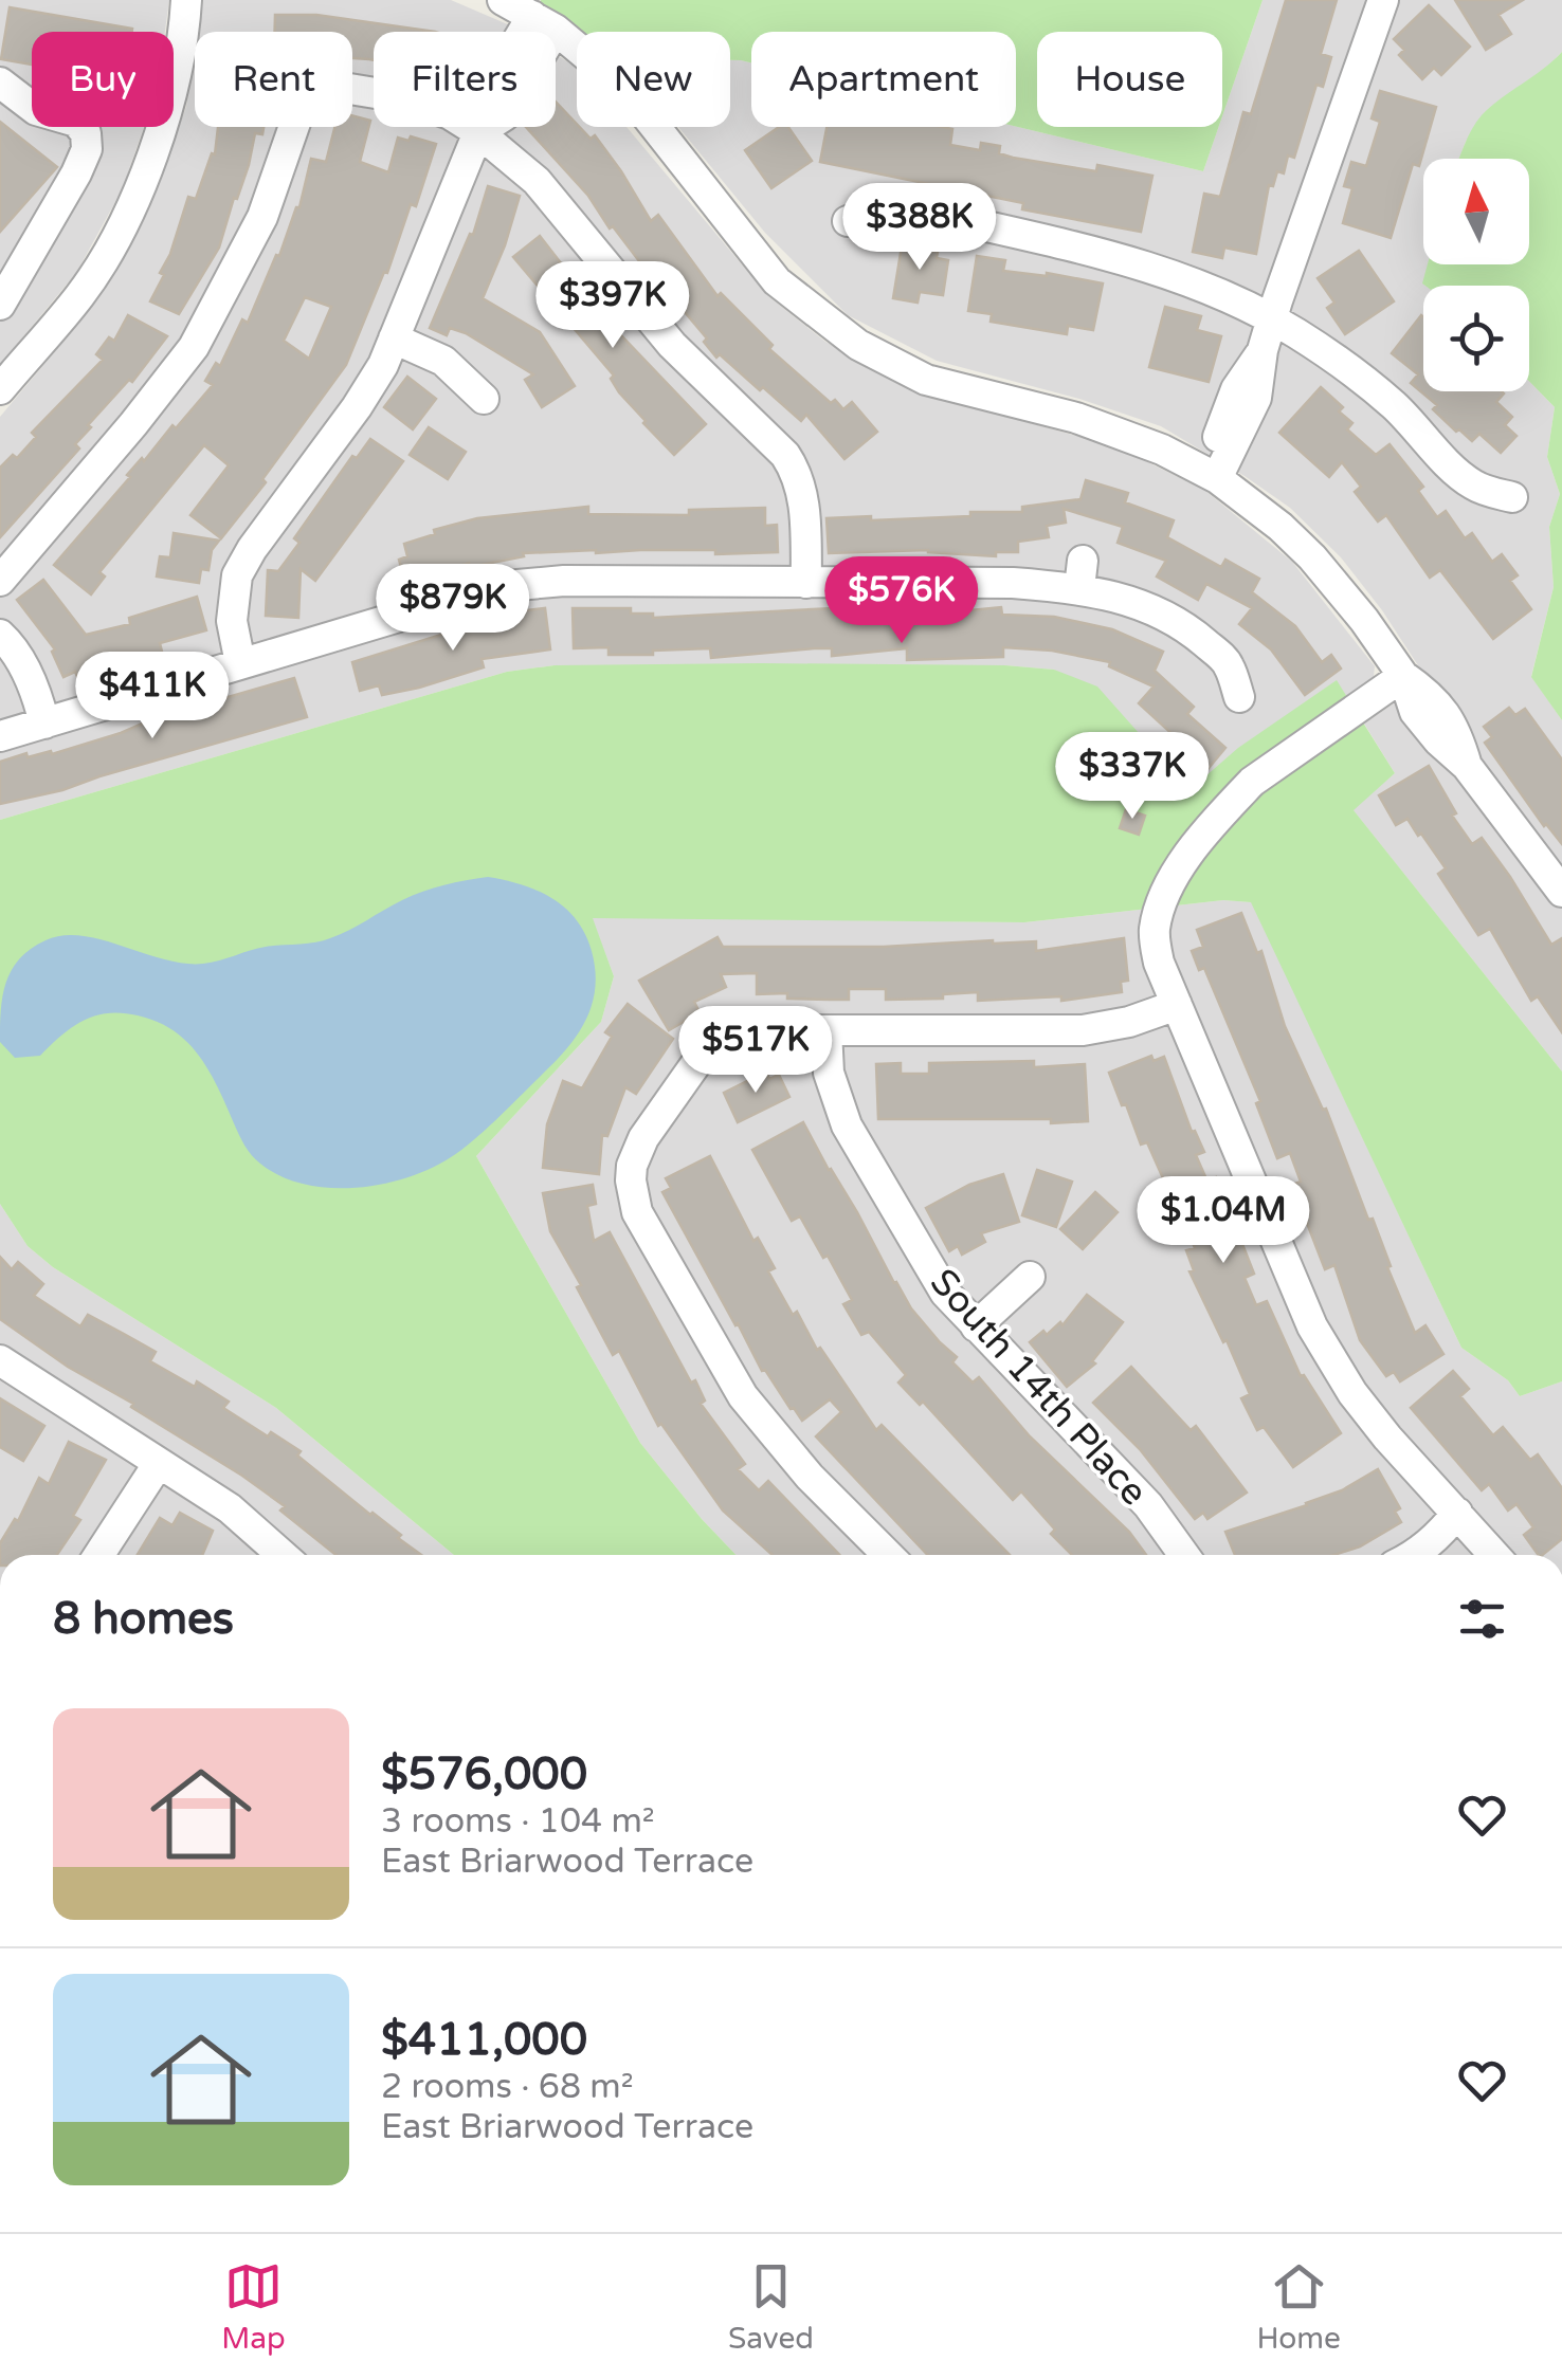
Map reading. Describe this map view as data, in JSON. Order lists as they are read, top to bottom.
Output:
{
  "streets": {
    "street": ["South 14th Place"]
  },
  "north": "top",
  "page": {
    "chip": [
      "Buy",
      "Rent",
      "Filters",
      "New",
      "Apartment",
      "House"
    ],
    "price": [
      "$388K",
      "$397K",
      "$576K",
      "$879K",
      "$411K",
      "$337K",
      "$517K",
      "$1.04M"
    ],
    "heading": "8 homes",
    "list": [
      {
        "name": "$576,000",
        "note": "3 rooms · 104 m² · East Briarwood Terrace"
      },
      {
        "name": "$411,000",
        "note": "2 rooms · 68 m² · East Briarwood Terrace"
      }
    ],
    "tabs": ["Map", "Saved", "Home"]
  }
}
